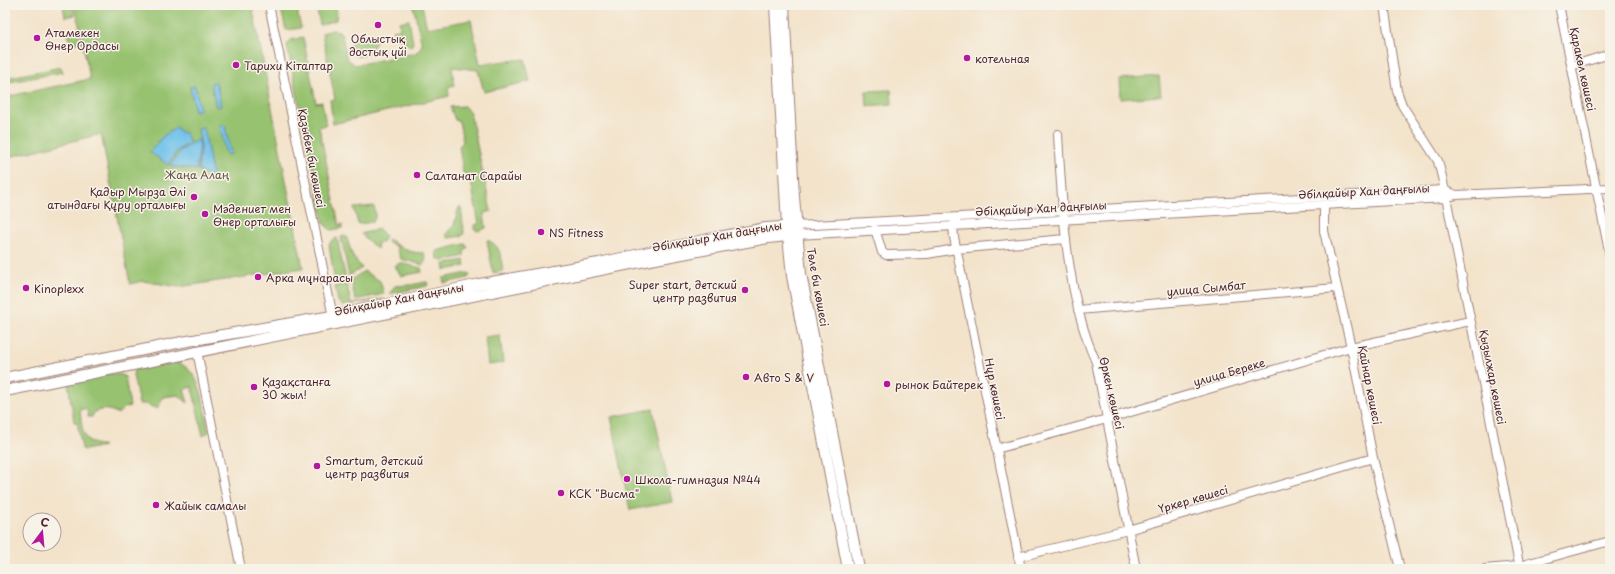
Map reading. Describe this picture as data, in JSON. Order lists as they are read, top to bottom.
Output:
{
  "streets": {
    "main road": ["Әбілқайыр Хан даңғылы", "Төле би көшесі"],
    "street": [
      "Қаракөл көшесі",
      "Қазыбек би көшесі",
      "улица Сымбат",
      "улица Береке",
      "Қызылжар көшесі",
      "Қайнар көшесі",
      "Нұр көшесі",
      "Өркен көшесі",
      "Үркер көшесі"
    ]
  },
  "crossings": [
    ["Қазыбек би көшесі", "Әбілқайыр Хан даңғылы"],
    ["Әбілқайыр Хан даңғылы", "Төле би көшесі"],
    ["Әбілқайыр Хан даңғылы", "Қызылжар көшесі"],
    ["Әбілқайыр Хан даңғылы", "Қайнар көшесі"],
    ["Әбілқайыр Хан даңғылы", "Нұр көшесі"],
    ["Әбілқайыр Хан даңғылы", "Өркен көшесі"],
    ["улица Сымбат", "Қайнар көшесі"],
    ["улица Сымбат", "Өркен көшесі"],
    ["улица Береке", "Қызылжар көшесі"],
    ["улица Береке", "Қайнар көшесі"],
    ["улица Береке", "Нұр көшесі"],
    ["улица Береке", "Өркен көшесі"],
    ["Қайнар көшесі", "Үркер көшесі"],
    ["Нұр көшесі", "Үркер көшесі"],
    ["Өркен көшесі", "Үркер көшесі"]
  ],
  "parks": ["Жаңа Алаң"],
  "places": [
    "Облыстық достық үйі",
    "Атамекен Өнер Ордасы",
    "котельная",
    "Тарихи Кітаптар",
    "Салтанат Сарайы",
    "Қадыр Мырза Әлі атындағы Құру орталығы",
    "Мәдениет мен Өнер орталығы",
    "NS Fitness",
    "Арка мұнарасы",
    "Kinoplexx",
    "Super start, детский центр развития",
    "Авто S & V",
    "рынок Байтерек",
    "Қазақстанға 30 жыл!",
    "Smartum, детский центр развития",
    "Школа-гимназия №44",
    "КСК \"Висма\"",
    "Жайык самалы"
  ],
  "north": "top"
}
